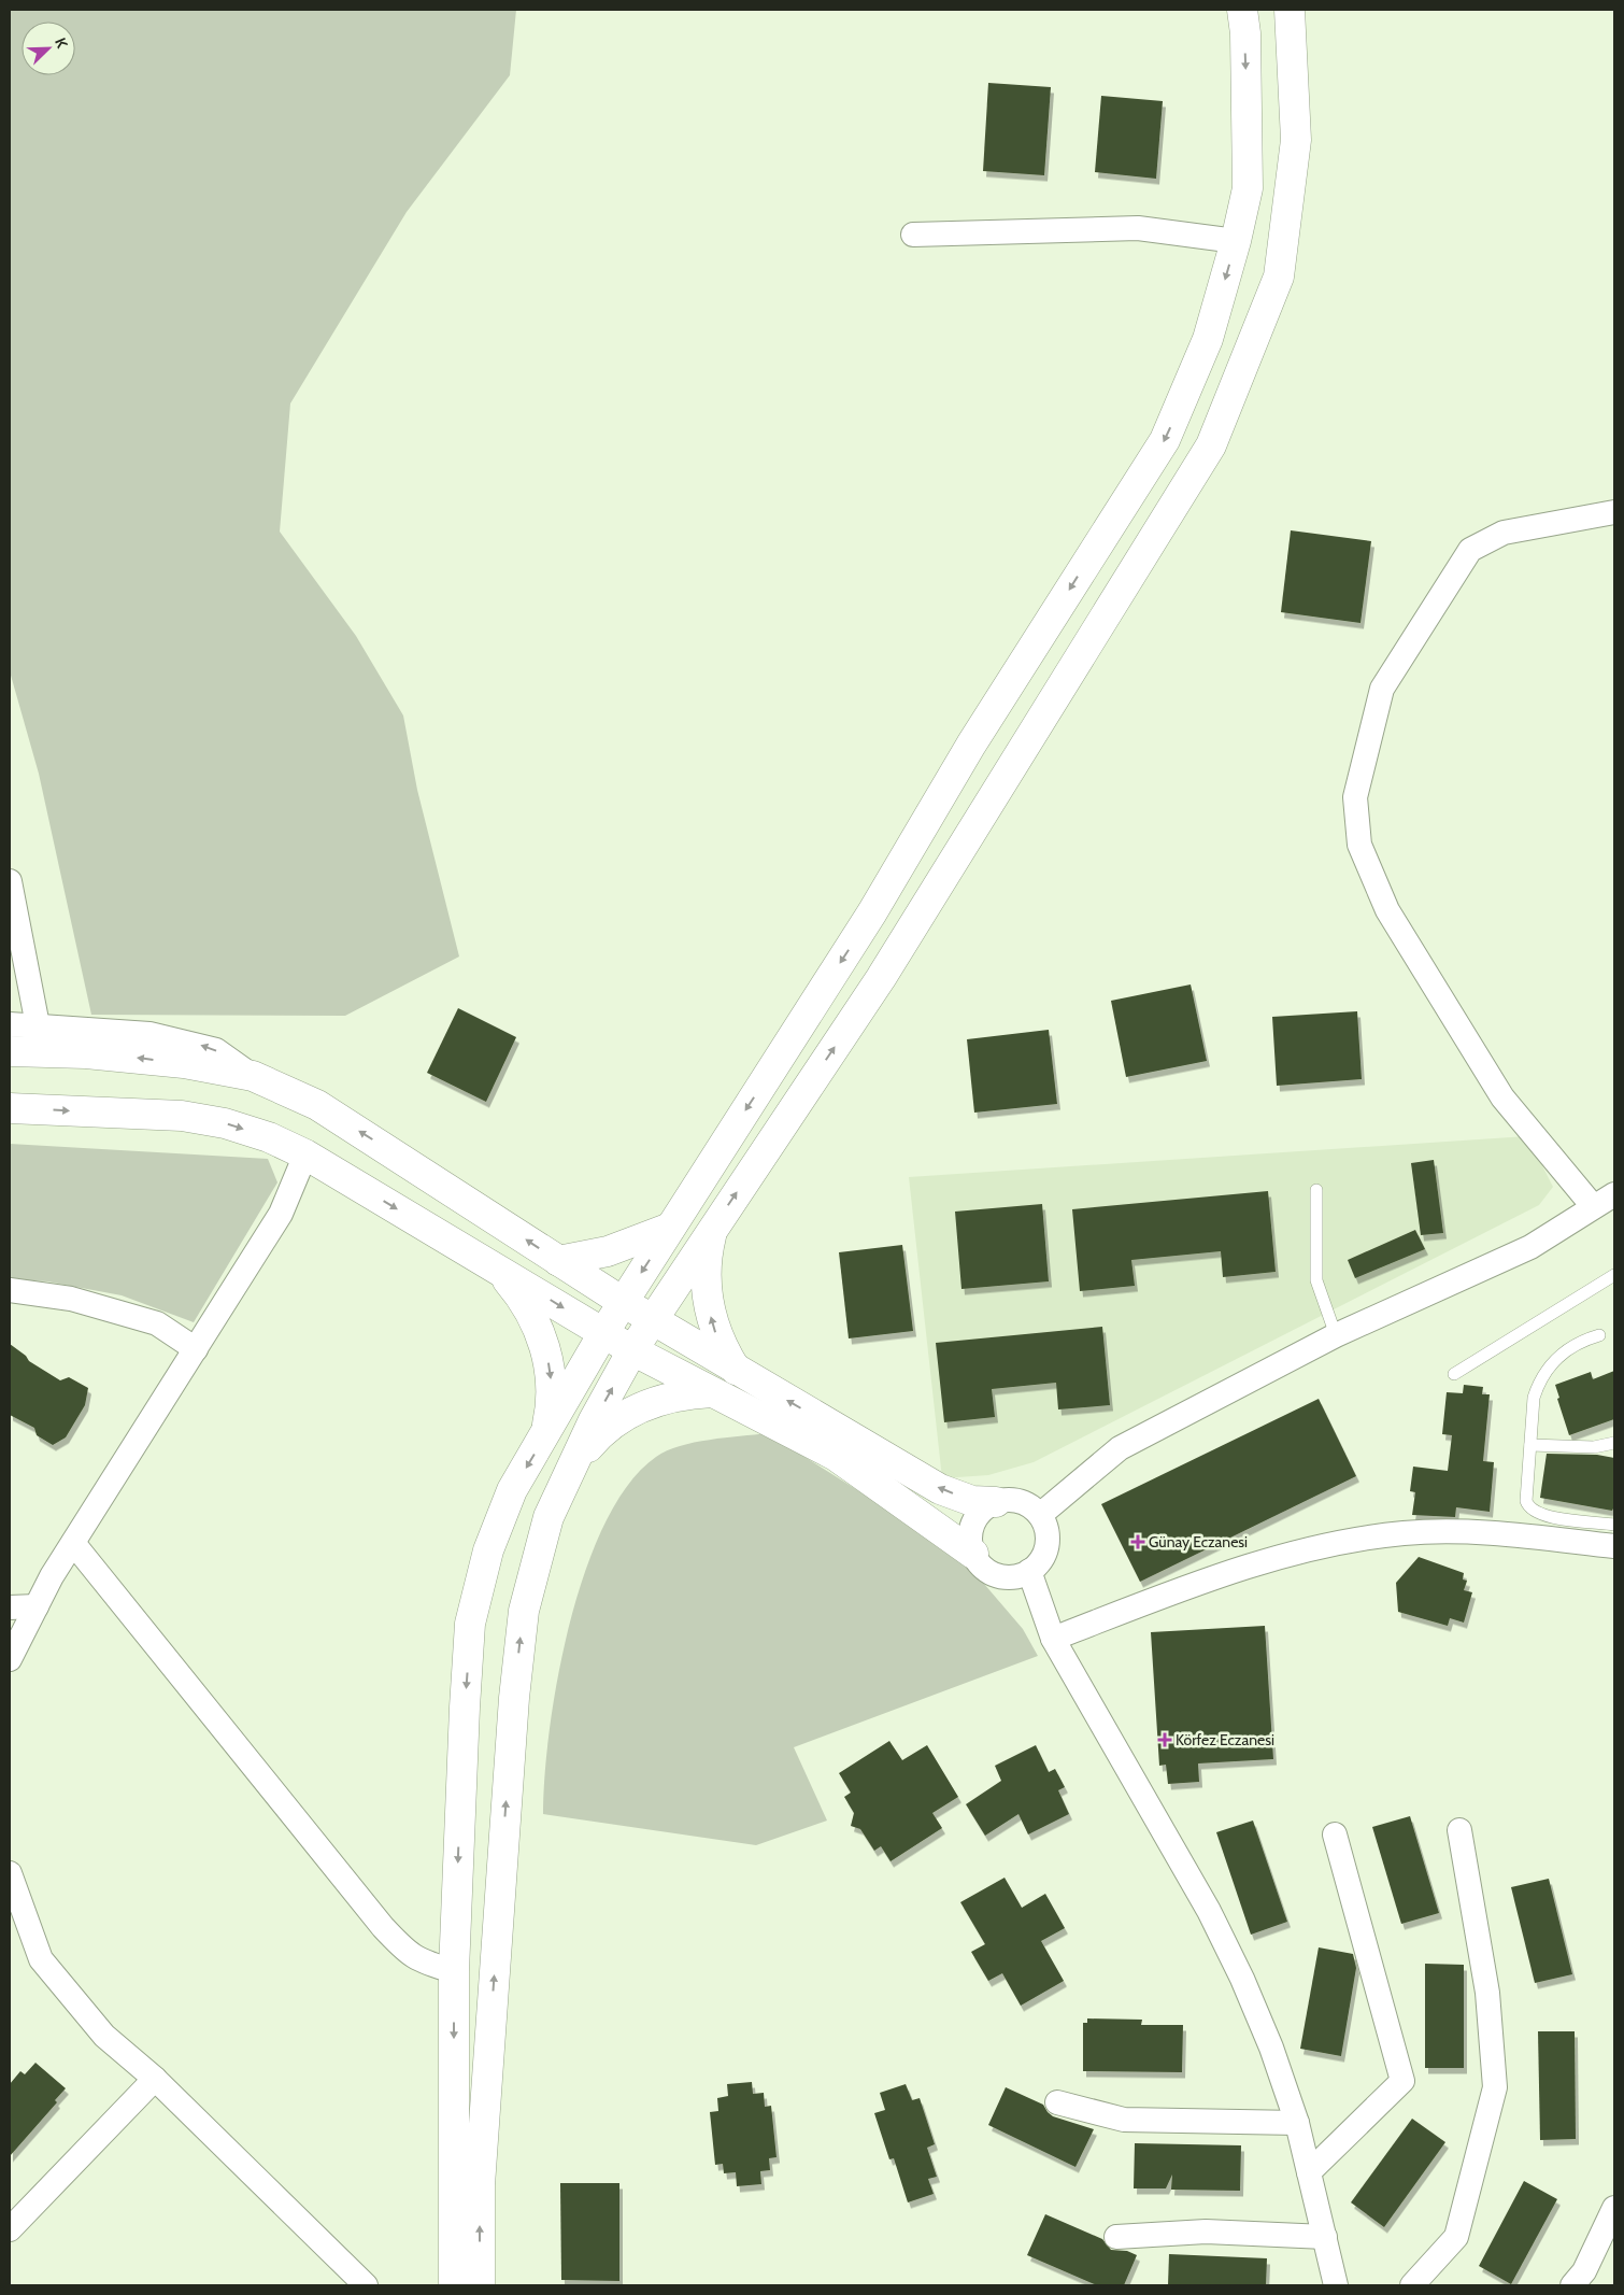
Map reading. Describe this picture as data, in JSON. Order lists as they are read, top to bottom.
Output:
{
  "places": {
    "health": ["Günay Eczanesi", "Körfez Eczanesi"]
  },
  "north": "top right"
}
